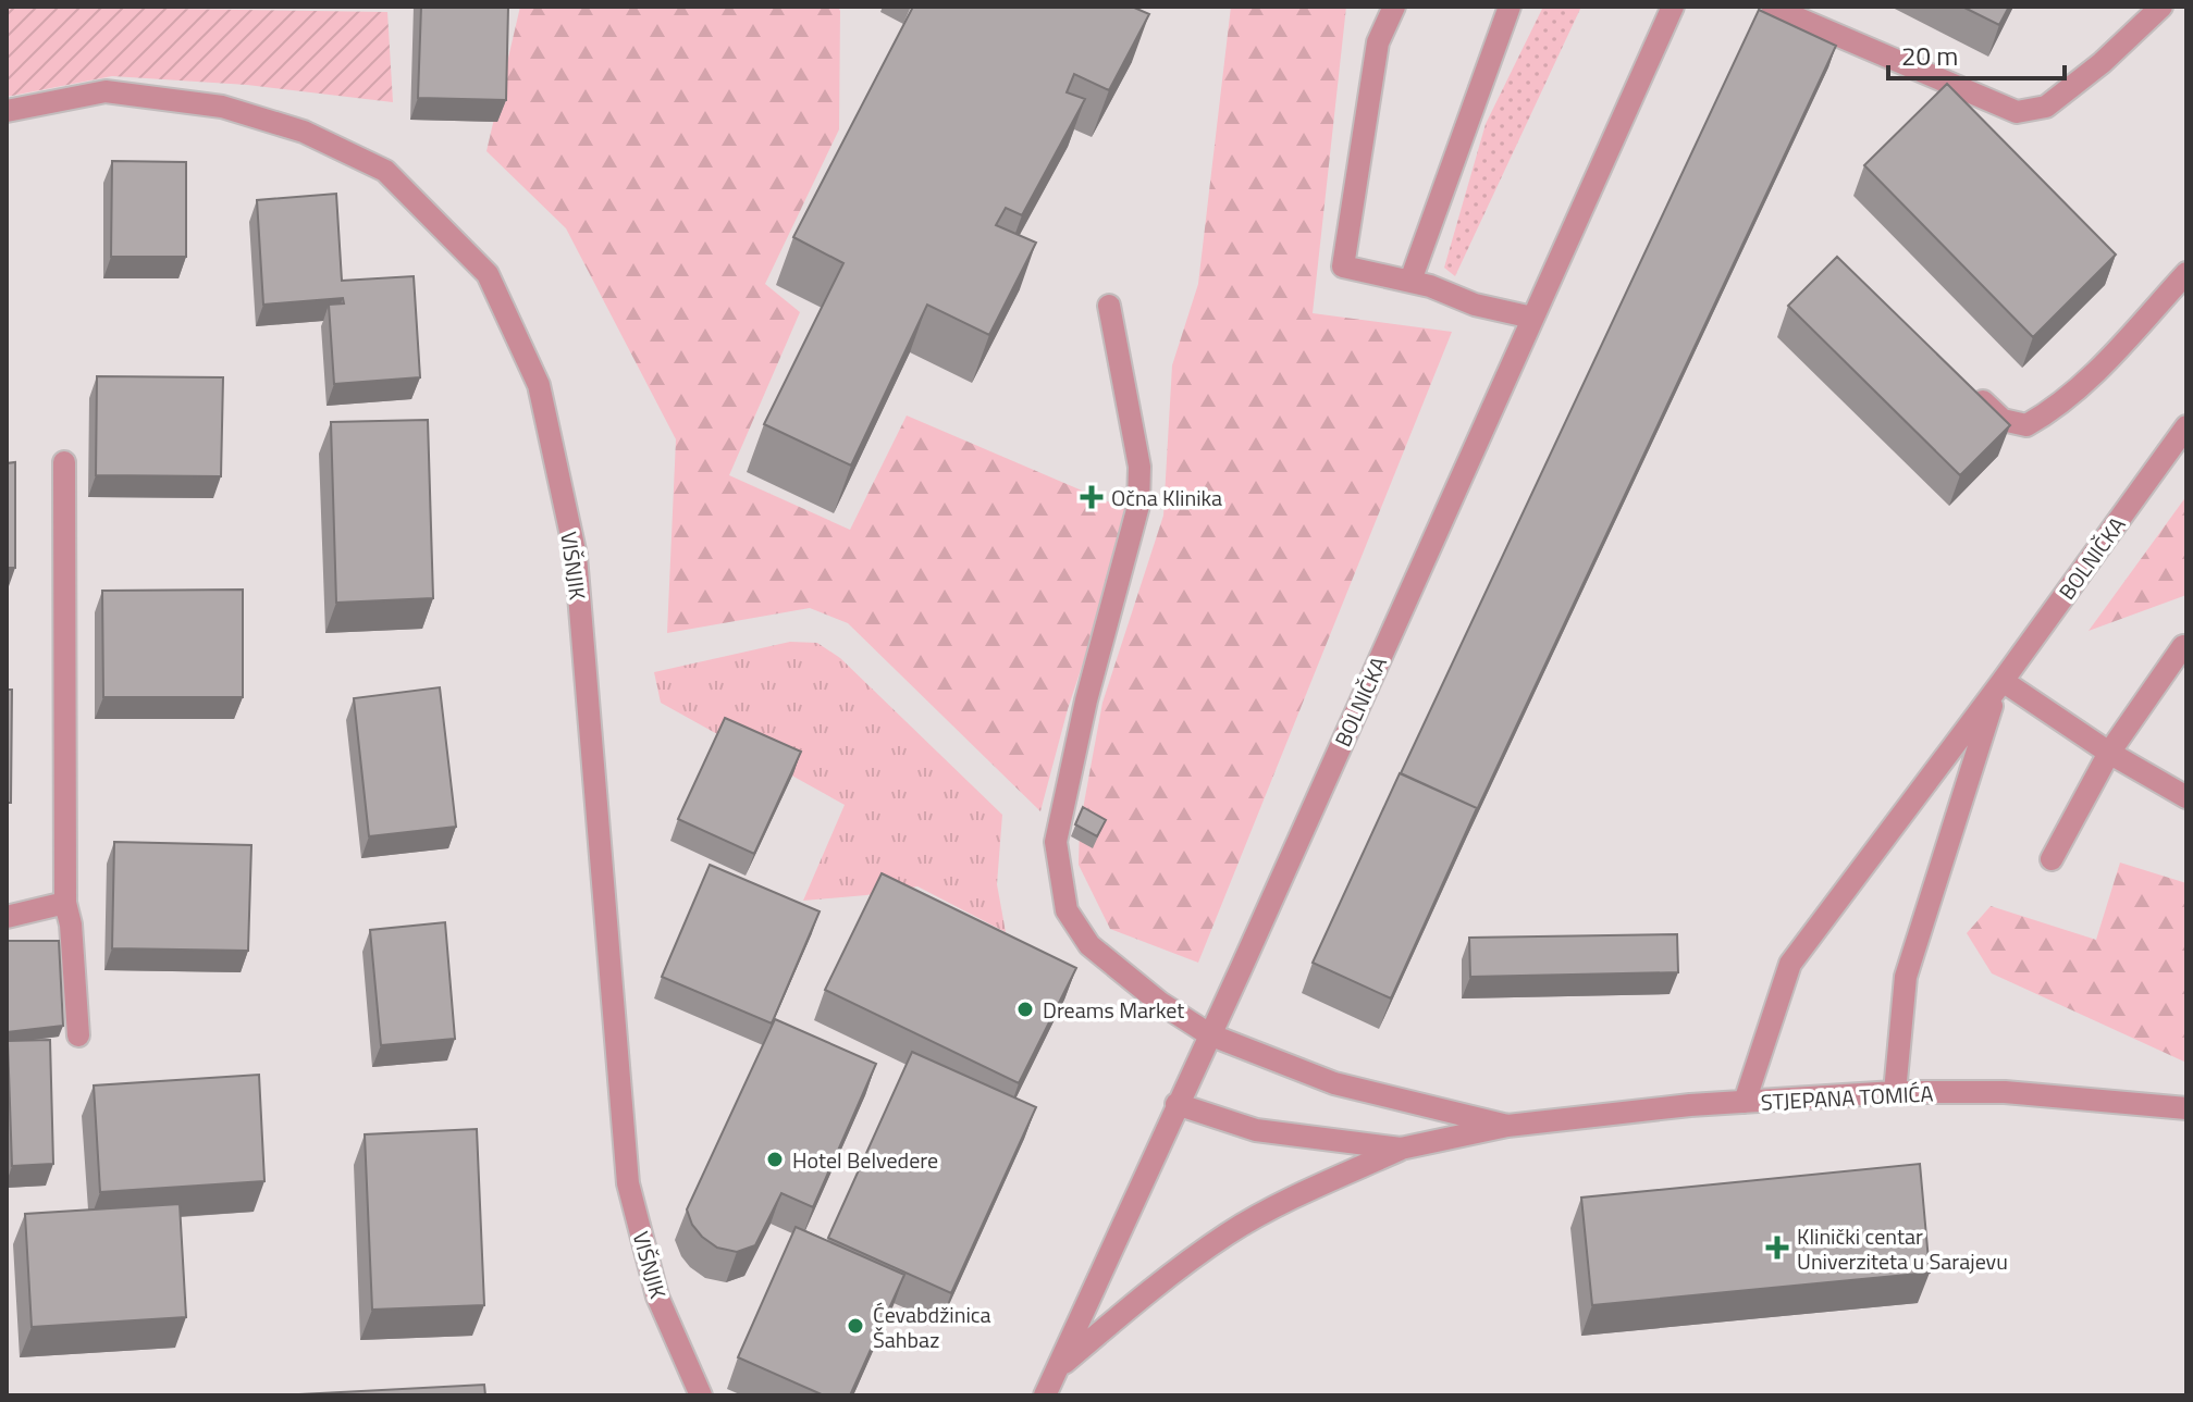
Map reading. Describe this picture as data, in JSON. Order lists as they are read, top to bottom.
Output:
{
  "streets": {
    "street": ["BOLNIČKA", "VIŠNJIK", "STJEPANA TOMIĆA"]
  },
  "crossings": [
    ["BOLNIČKA", "STJEPANA TOMIĆA"]
  ],
  "places": {
    "health": ["Očna Klinika", "Klinički centar Univerziteta u Sarajevu"],
    "other": ["Dreams Market", "Hotel Belvedere", "Ćevabdžinica Šahbaz"]
  },
  "scale_bar": "20 m"
}
